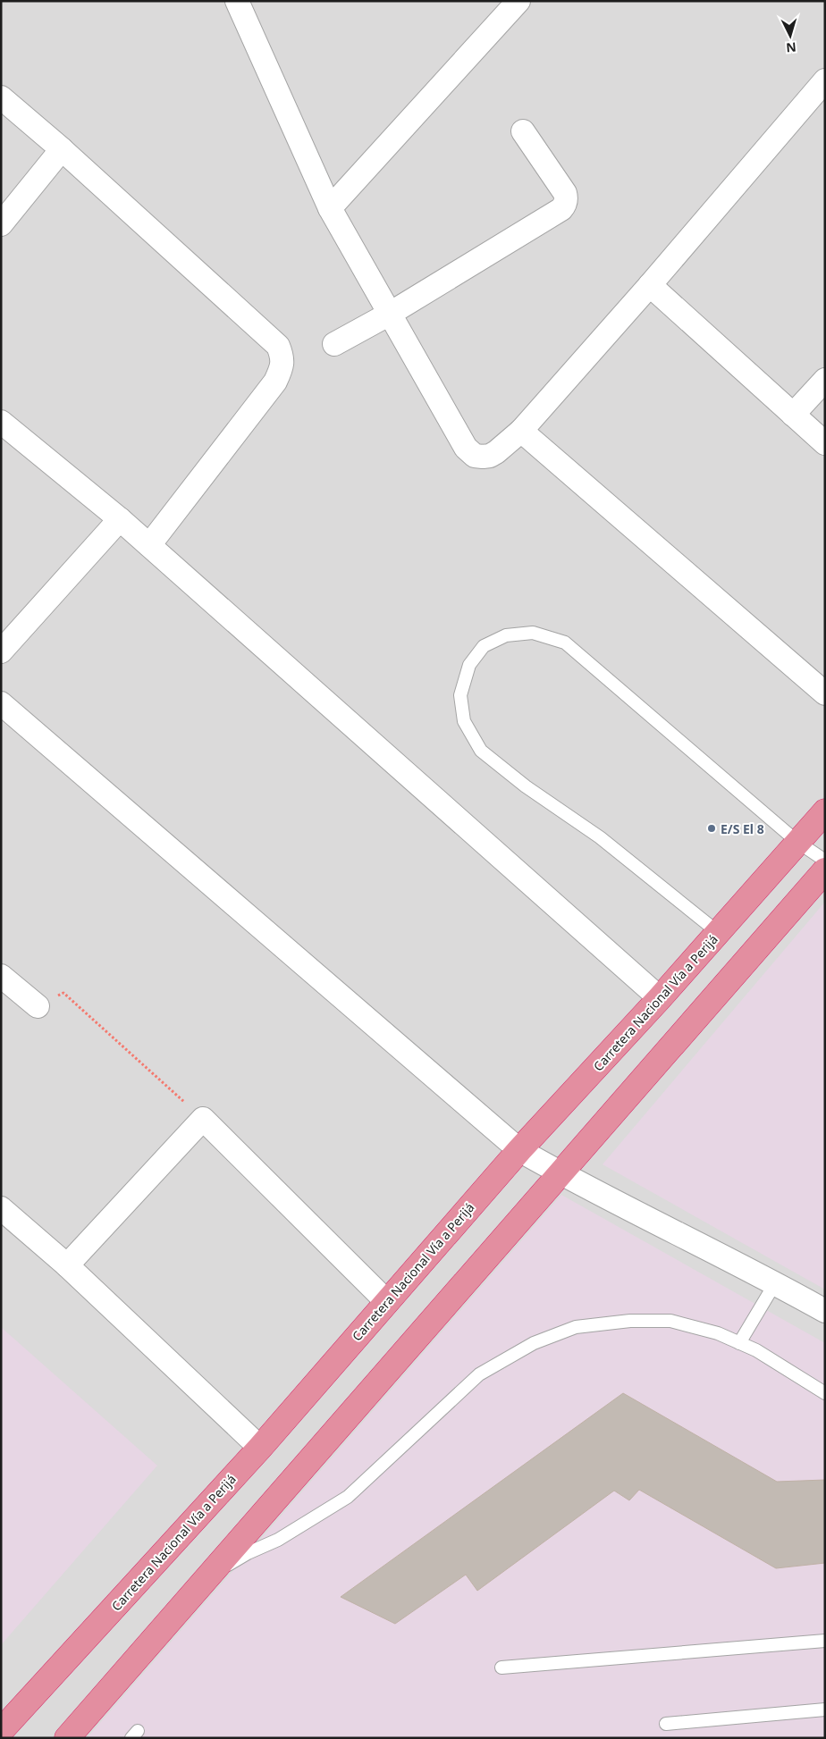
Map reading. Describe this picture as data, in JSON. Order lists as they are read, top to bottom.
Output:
{
  "streets": {
    "highway": ["Carretera Nacional Vía a Perijá"]
  },
  "places": ["E/S El 8"],
  "north": "bottom"
}
